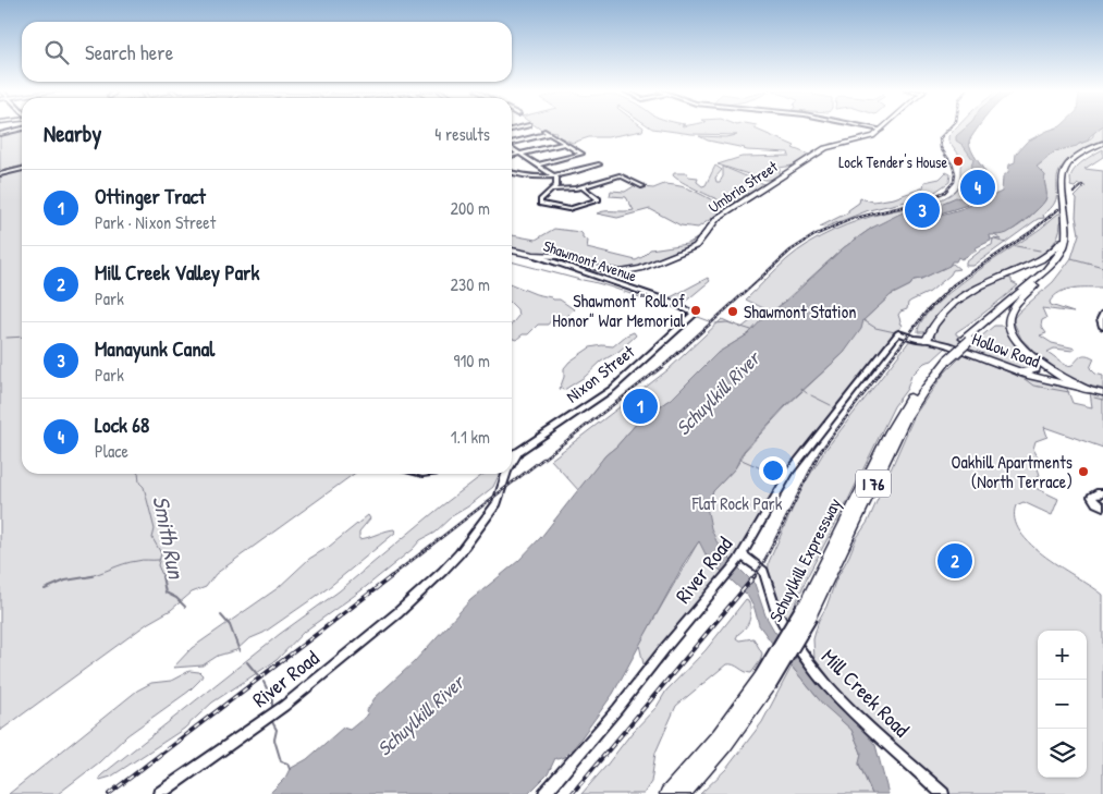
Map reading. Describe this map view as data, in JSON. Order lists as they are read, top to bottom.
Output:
{
  "streets": {
    "highway": ["I 76", "Schuylkill Expressway"],
    "main road": ["Umbria Street", "Shawmont Avenue", "Hollow Road"],
    "street": ["Nixon Street", "River Road", "Mill Creek Road"]
  },
  "crossings": [
    ["Umbria Street", "Shawmont Avenue"],
    ["Shawmont Avenue", "Nixon Street"],
    ["Hollow Road", "River Road"],
    ["Nixon Street", "River Road"],
    ["River Road", "Mill Creek Road"]
  ],
  "water": ["Schuylkill River", "Smith Run"],
  "parks": ["Flat Rock Park"],
  "places": [
    "Lock Tender's House",
    "Shawmont \"Roll of Honor\" War Memorial",
    "Shawmont Station",
    "Oakhill Apartments (North Terrace)"
  ],
  "page": {
    "search": "Search here",
    "heading": ["Nearby", "4 results"],
    "pins": [
      "4",
      "3",
      "1",
      "2"
    ],
    "list": [
      {
        "mark": "1",
        "name": "Ottinger Tract",
        "note": "Park · Nixon Street",
        "value": "200 m"
      },
      {
        "mark": "2",
        "name": "Mill Creek Valley Park",
        "note": "Park",
        "value": "230 m"
      },
      {
        "mark": "3",
        "name": "Manayunk Canal",
        "note": "Park",
        "value": "910 m"
      },
      {
        "mark": "4",
        "name": "Lock 68",
        "note": "Place",
        "value": "1.1 km"
      }
    ],
    "map_buttons": ["+", "−"]
  }
}
